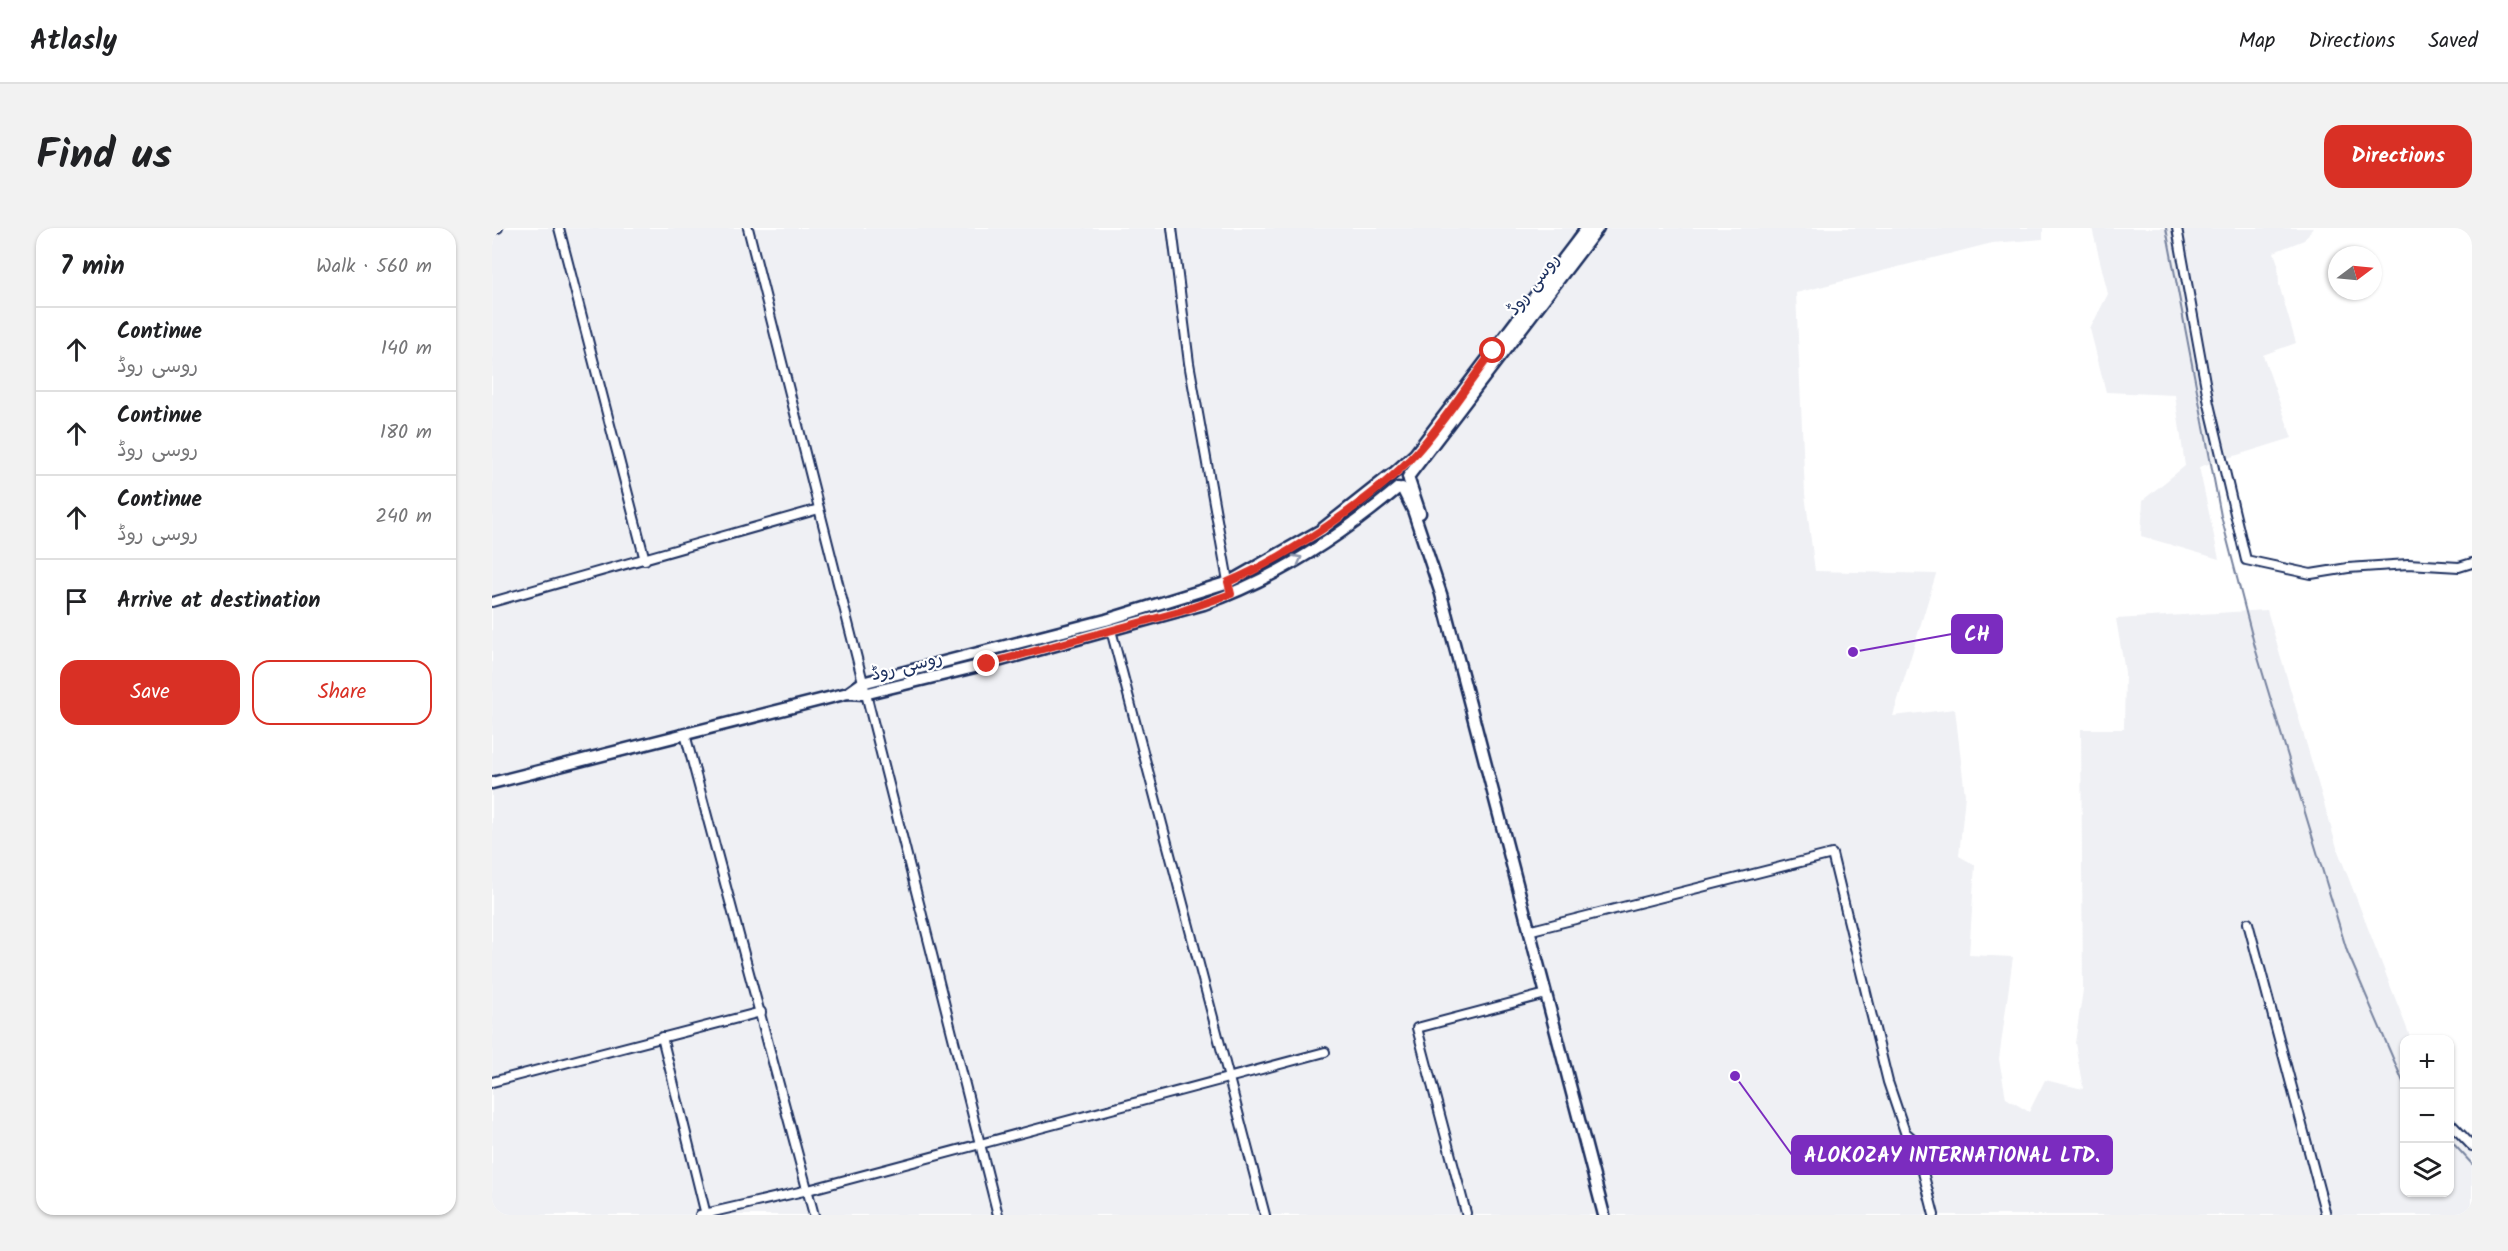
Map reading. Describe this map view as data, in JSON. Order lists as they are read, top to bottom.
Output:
{
  "streets": {
    "main road": ["روسی روڈ"]
  },
  "places": ["CH", "ALOKOZAY INTERNATIONAL LTD."],
  "north": "right",
  "page": {
    "header": "Atlasly",
    "nav": ["Map", "Directions", "Saved"],
    "title": "Find us",
    "buttons": [
      "Directions",
      ["Save", "Share"]
    ],
    "heading": ["7 min", "Walk · 560 m"],
    "list": [
      ["Continue", "روسی روڈ", "140 m"],
      ["Continue", "روسی روڈ", "180 m"],
      ["Continue", "روسی روڈ", "240 m"],
      "Arrive at destination"
    ],
    "map_buttons": ["+", "−"]
  }
}
